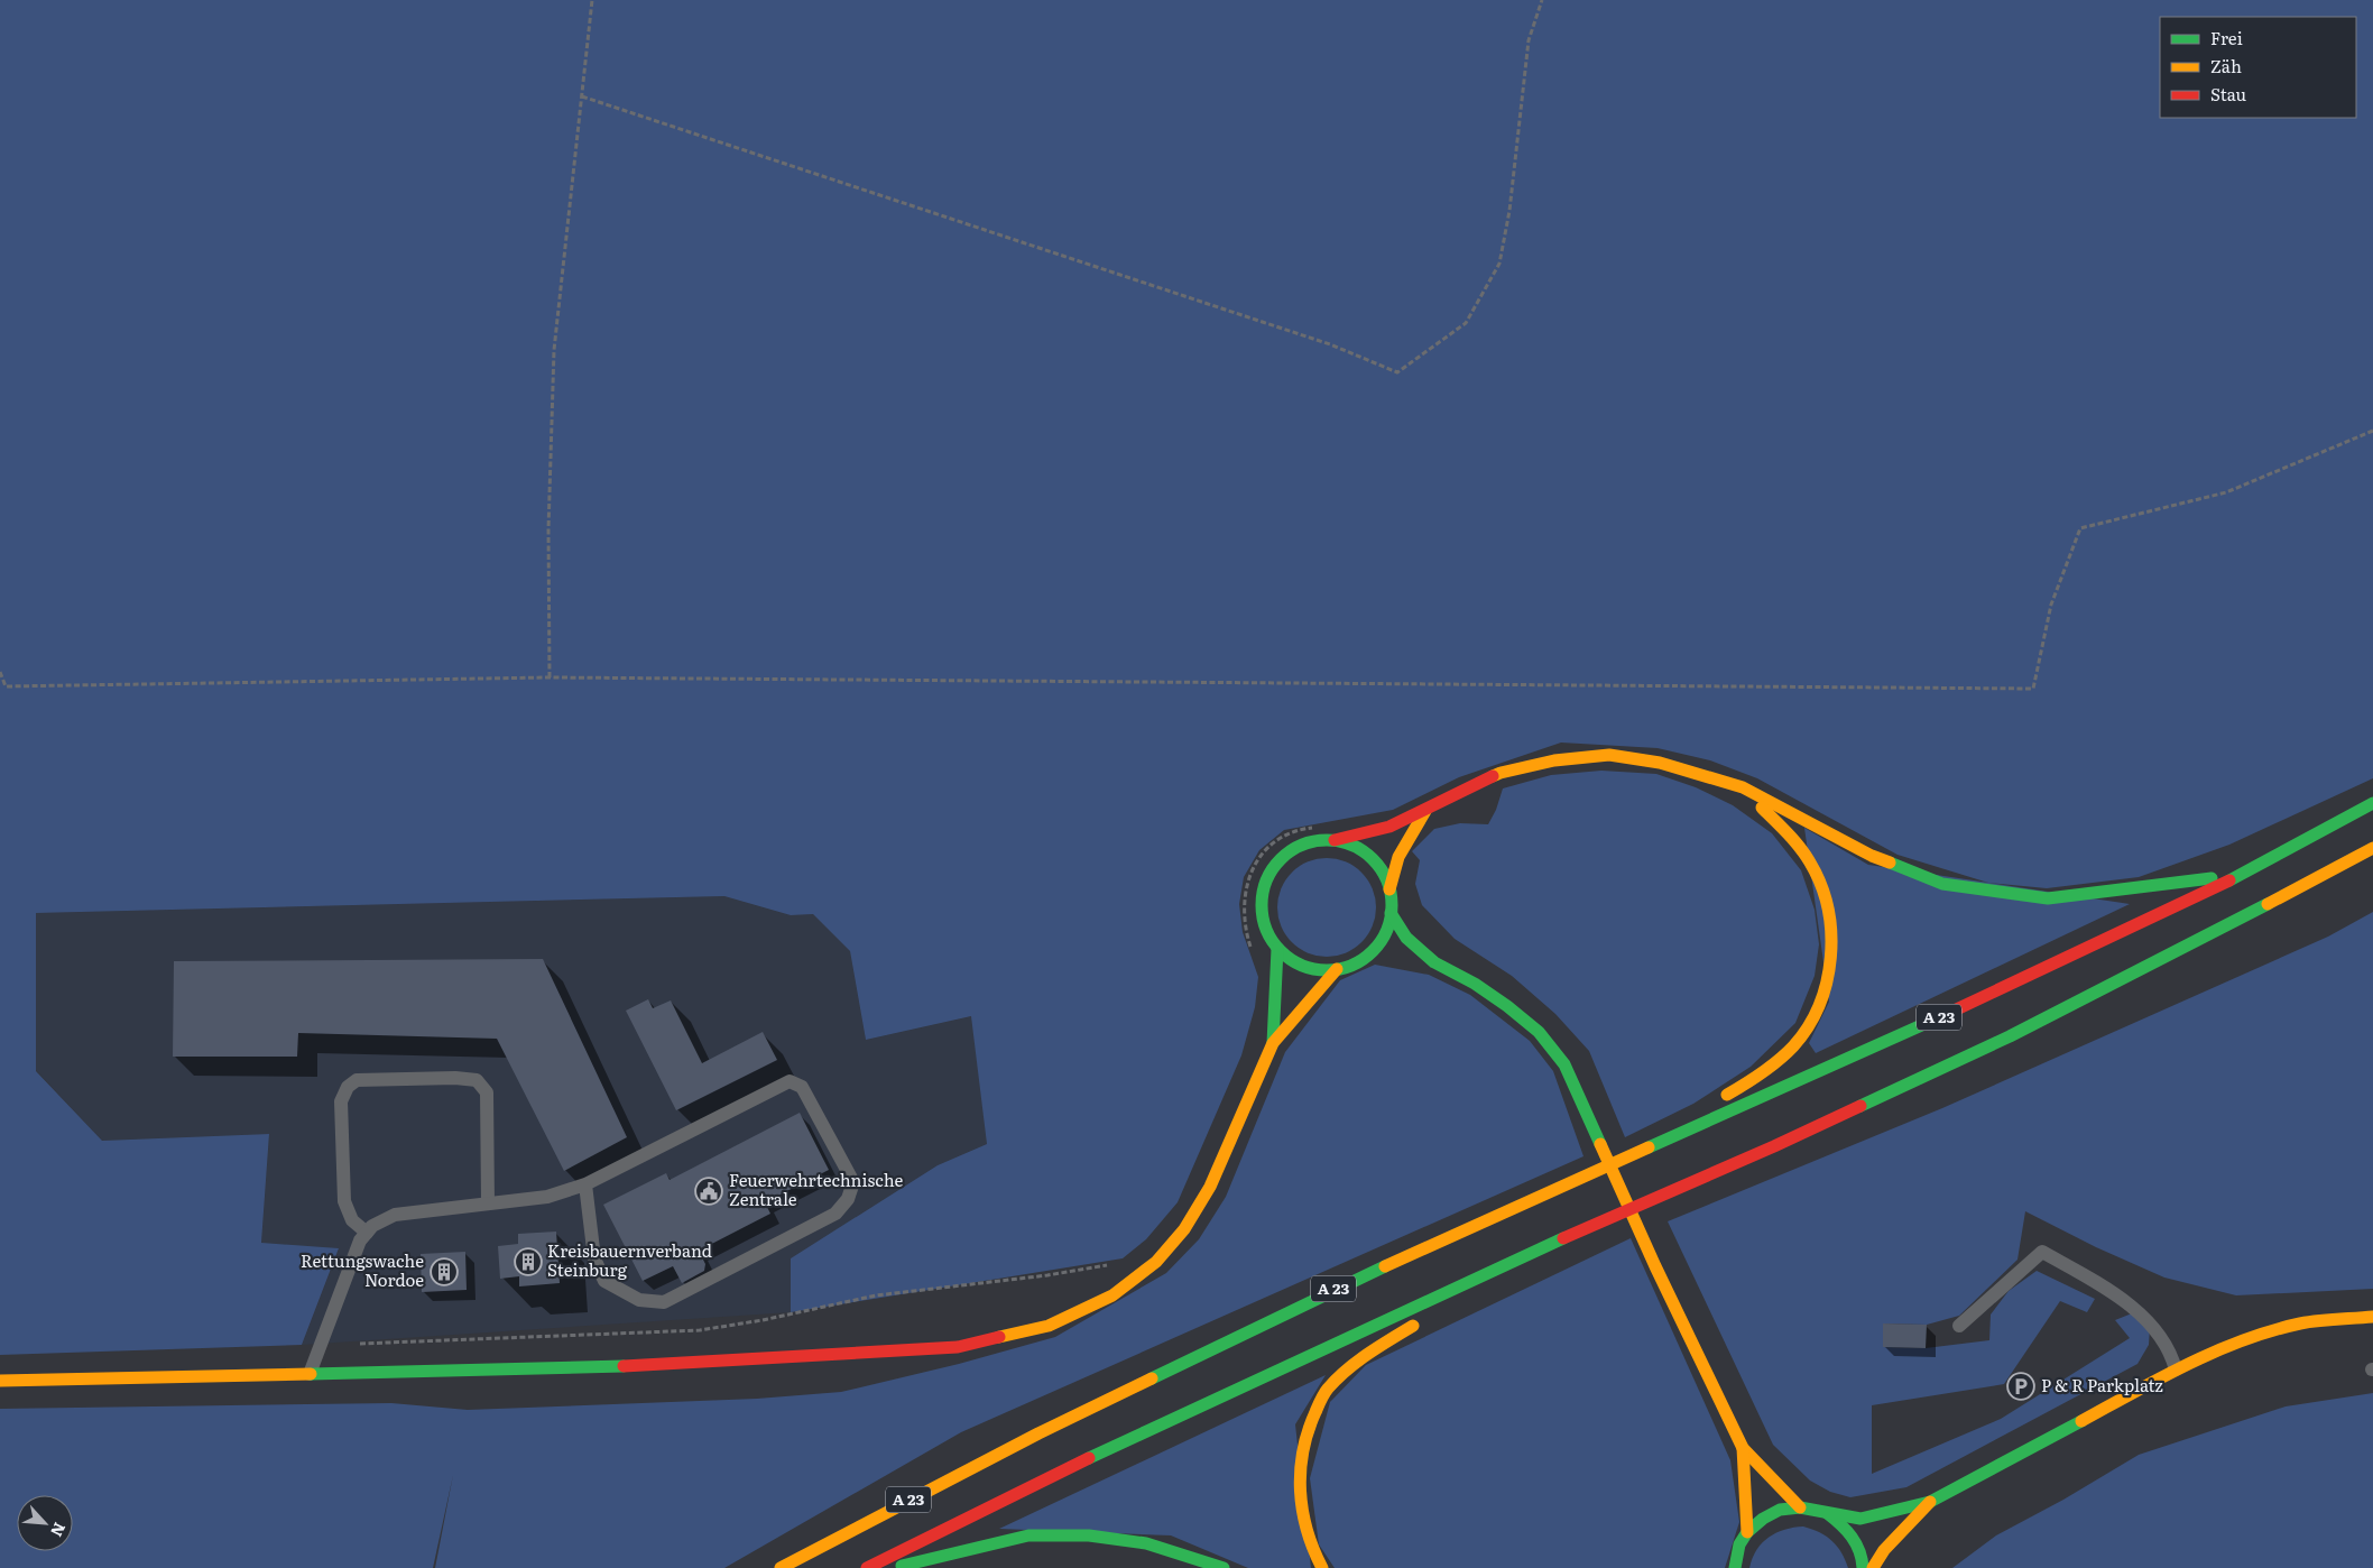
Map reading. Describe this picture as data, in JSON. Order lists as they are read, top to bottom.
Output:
{
  "streets": {
    "main road": ["A 23"]
  },
  "places": {
    "public building": ["Feuerwehrtechnische Zentrale"],
    "building": ["Kreisbauernverband Steinburg", "Rettungswache Nordoe"],
    "parking": ["P & R Parkplatz"]
  },
  "legend": ["Frei", "Zäh", "Stau"],
  "north": "bottom right"
}
